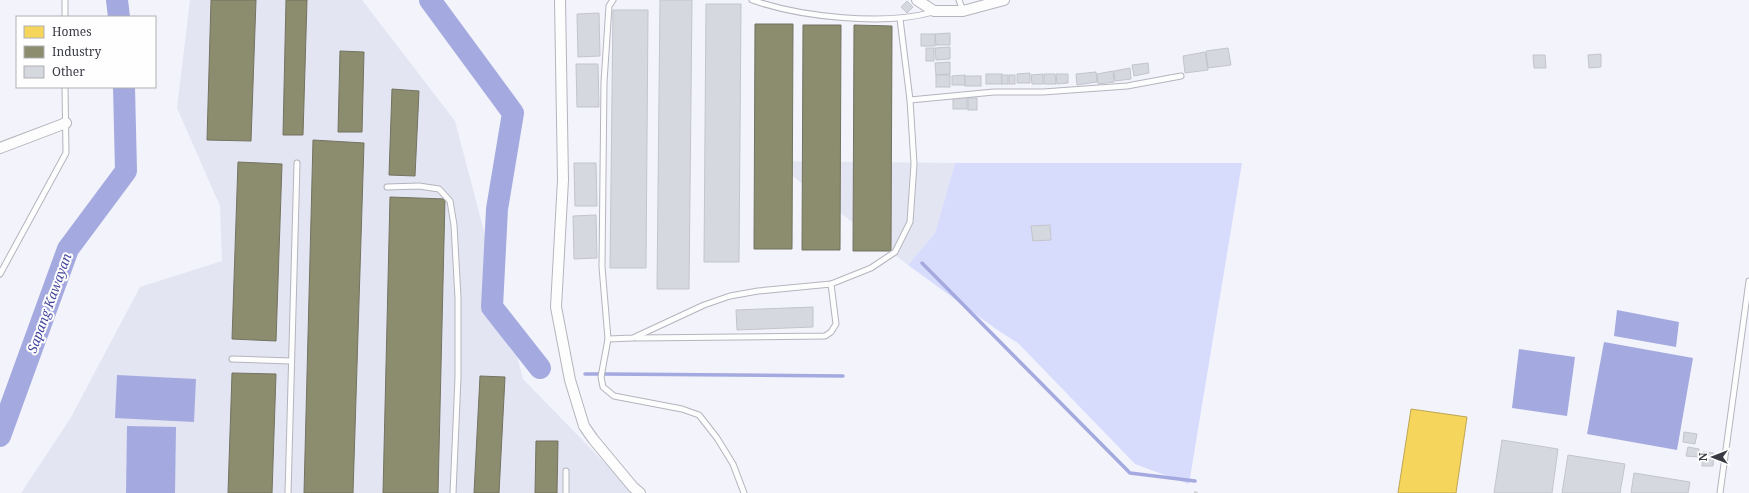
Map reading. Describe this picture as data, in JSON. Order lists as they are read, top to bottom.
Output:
{
  "water": ["Sapang Kawayan"],
  "legend": ["Homes", "Industry", "Other"],
  "north": "left"
}
